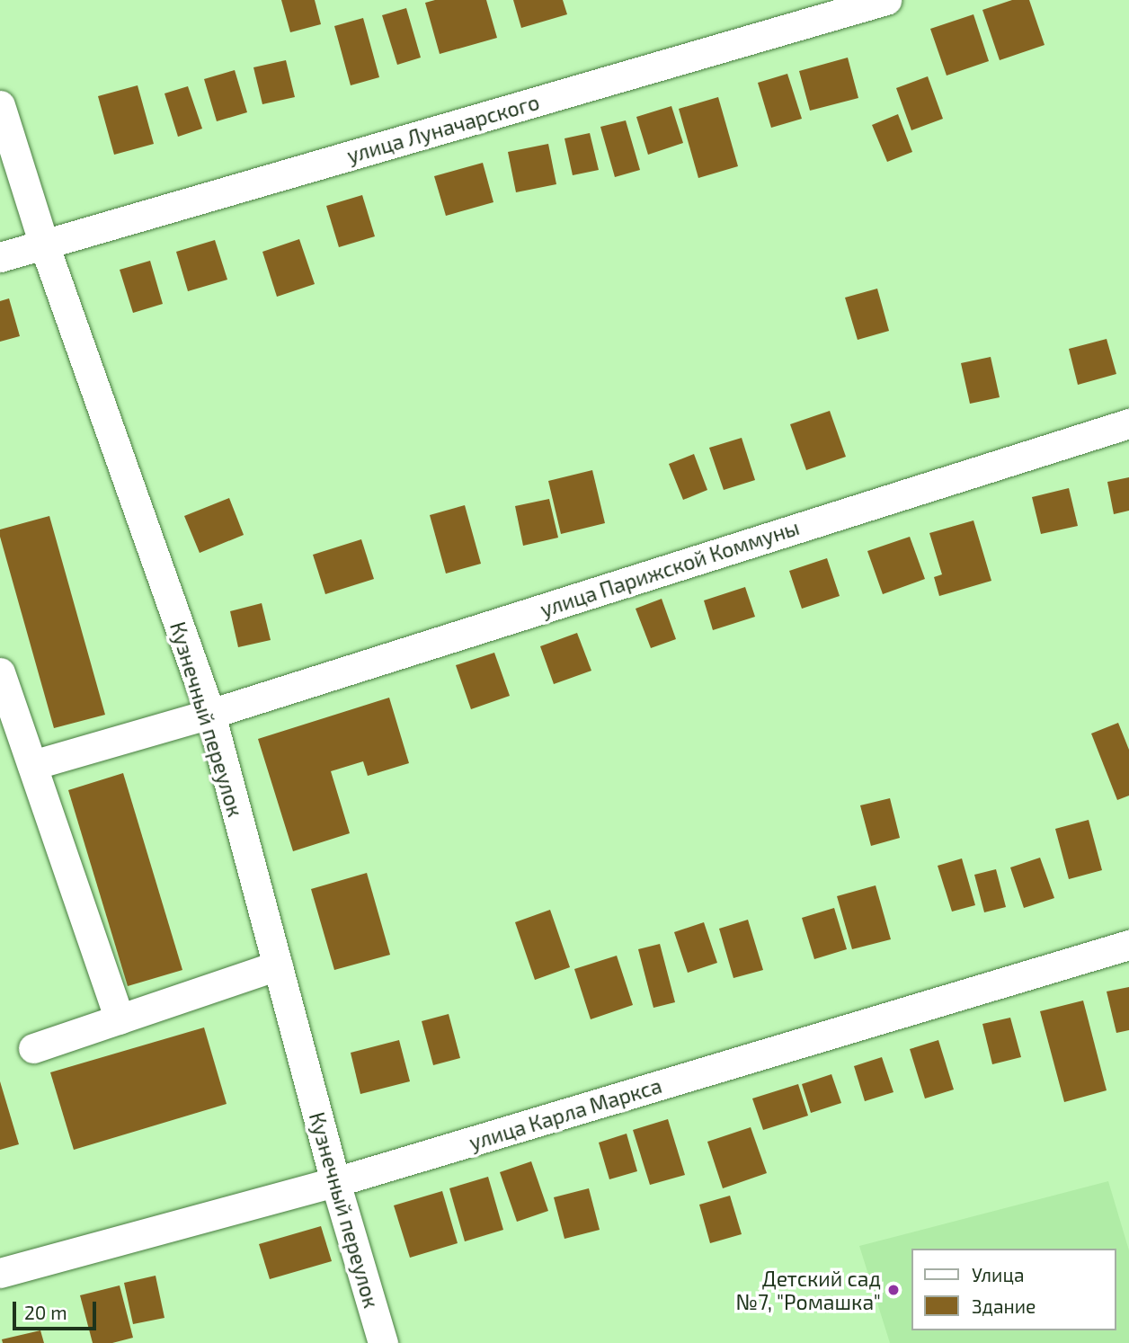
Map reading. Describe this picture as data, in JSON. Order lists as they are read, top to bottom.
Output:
{
  "streets": {
    "street": [
      "улица Луначарского",
      "улица Парижской Коммуны",
      "Кузнечный переулок",
      "улица Карла Маркса"
    ]
  },
  "crossings": [
    ["улица Луначарского", "Кузнечный переулок"],
    ["улица Парижской Коммуны", "Кузнечный переулок"],
    ["Кузнечный переулок", "улица Карла Маркса"]
  ],
  "places": ["Детский сад №7, \"Ромашка\""],
  "legend": ["Улица", "Здание"],
  "scale_bar": "20 m"
}
